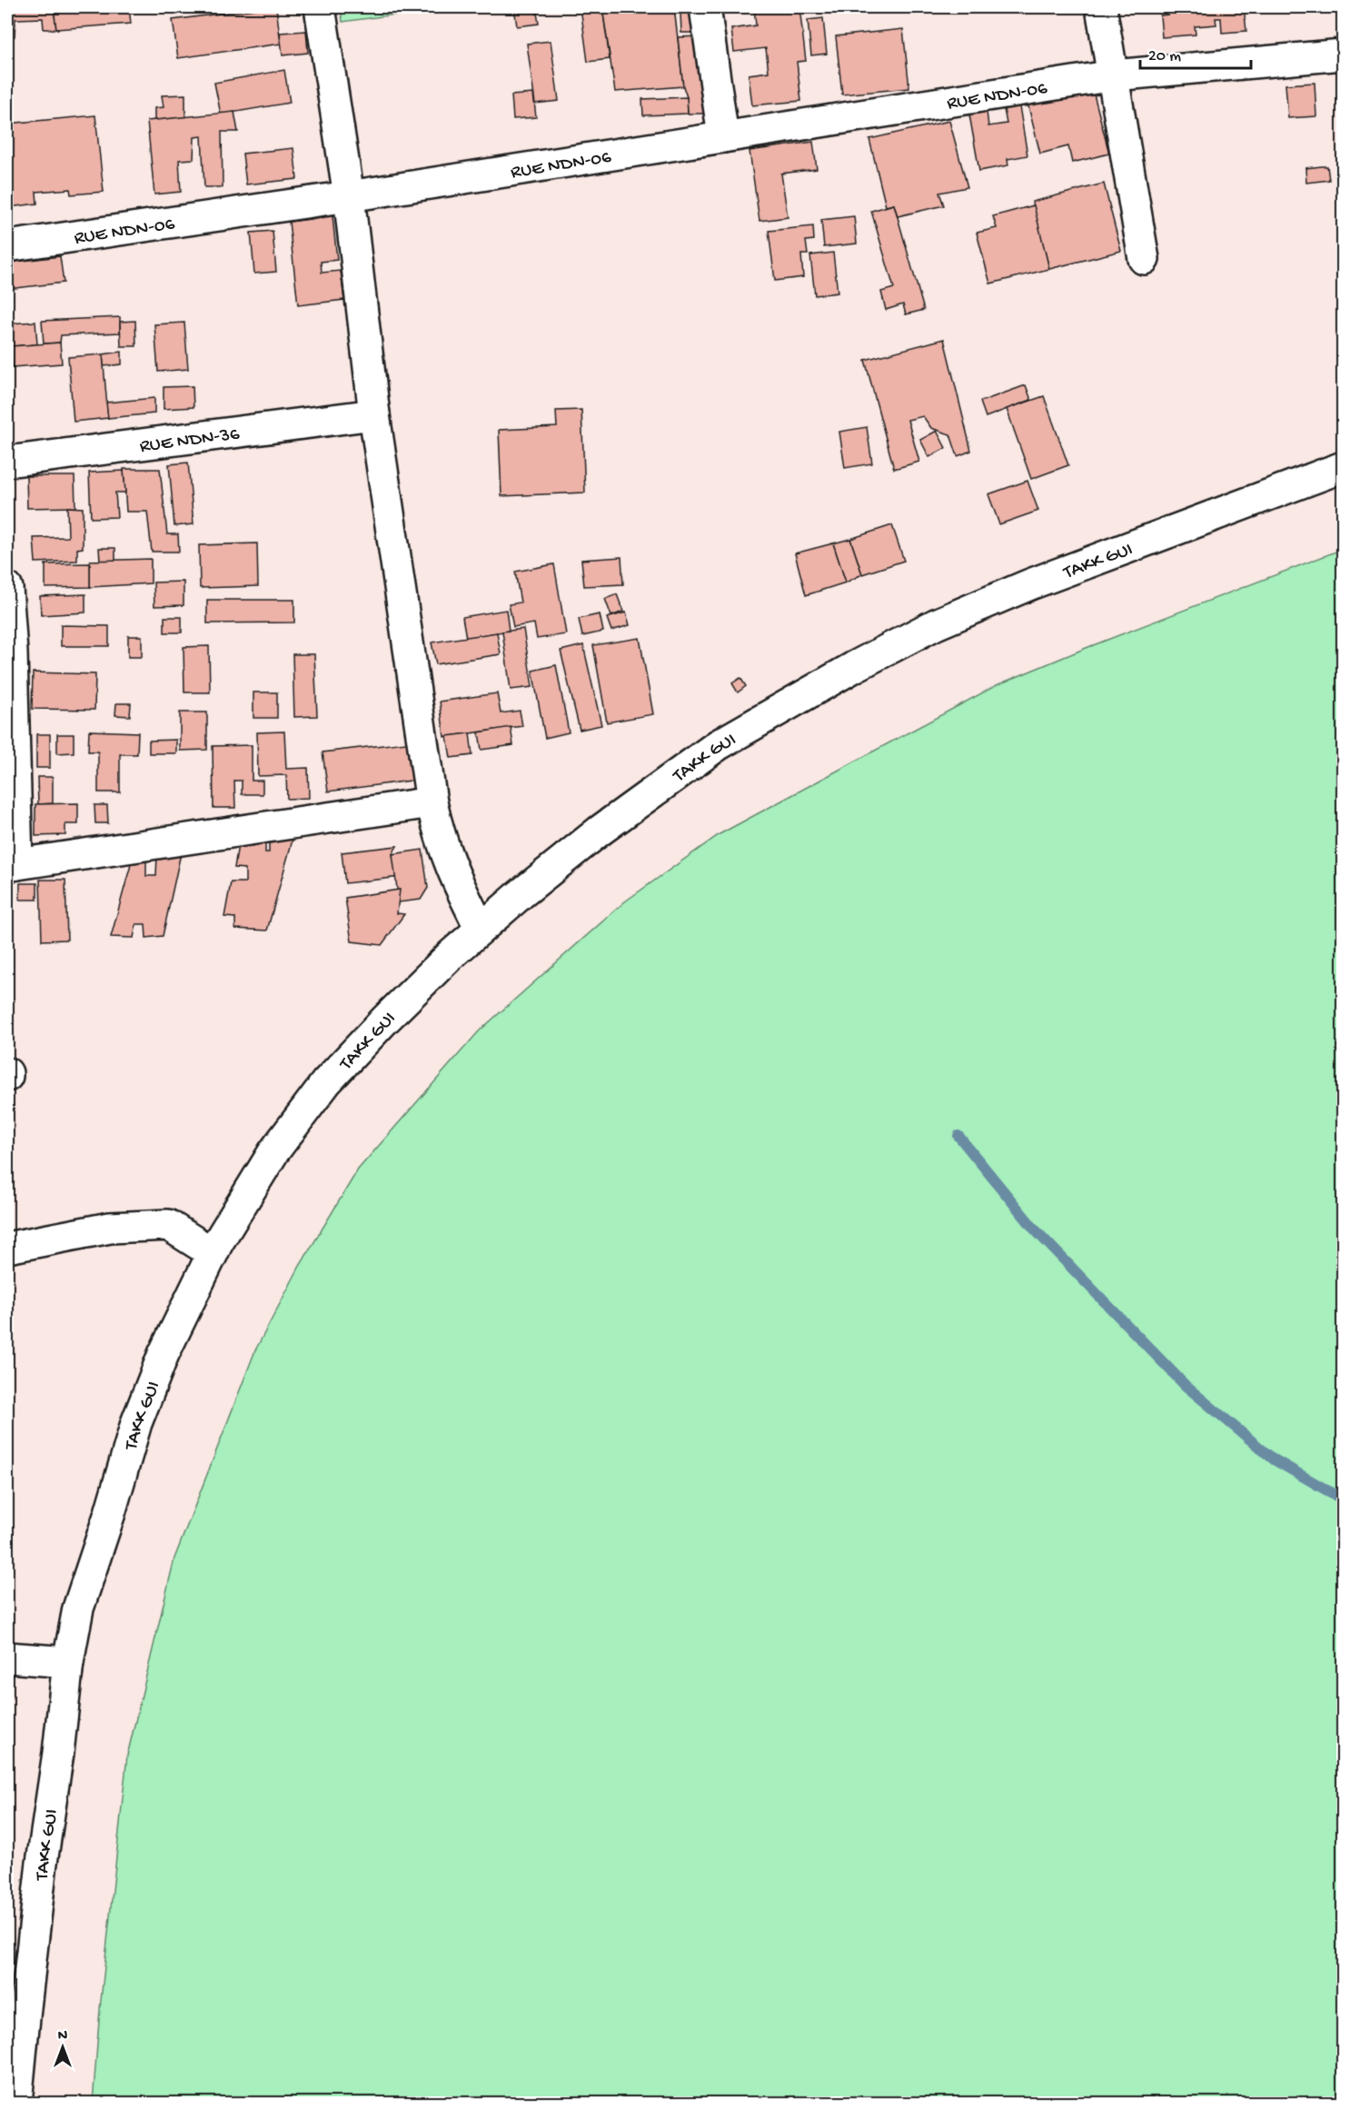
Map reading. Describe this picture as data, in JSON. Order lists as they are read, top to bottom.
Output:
{
  "streets": {
    "street": ["RUE NDN-06", "RUE NDN-36", "TAKK GUI"]
  },
  "scale_bar": "20 m",
  "north": "top"
}
